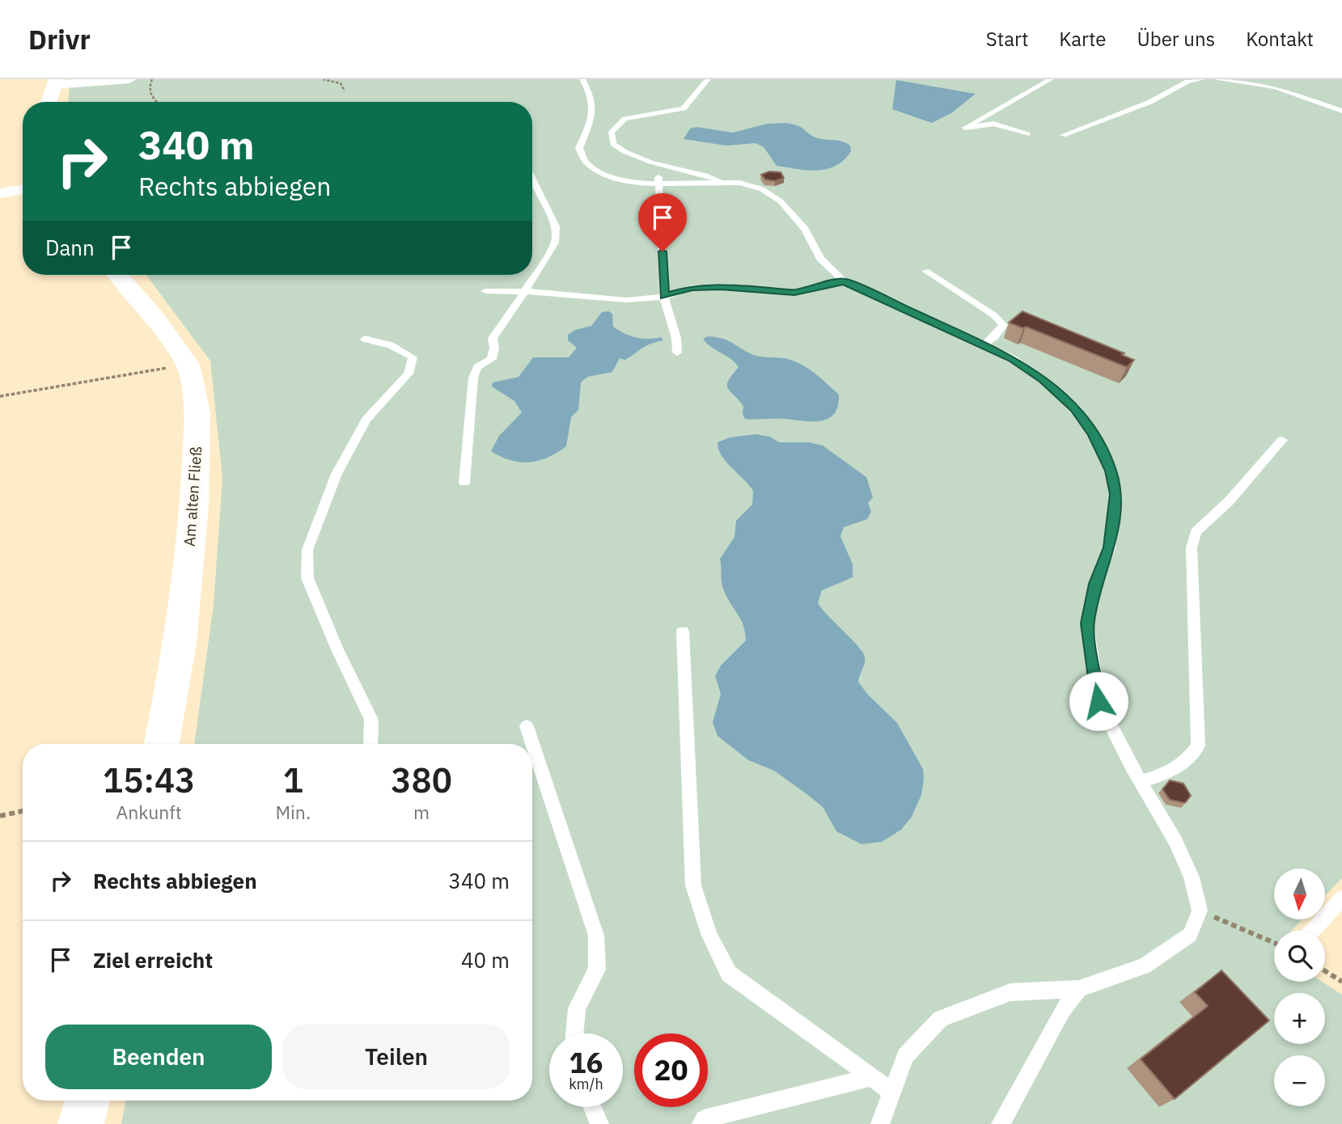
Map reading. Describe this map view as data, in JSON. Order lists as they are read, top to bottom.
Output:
{
  "streets": {
    "main road": ["Am alten Fließ"]
  },
  "north": "bottom",
  "page": {
    "header": "Drivr",
    "nav": [
      "Start",
      "Karte",
      "Über uns",
      "Kontakt"
    ],
    "turn": ["340 m", "Rechts abbiegen"],
    "then": "Dann",
    "eta": [
      "15:43",
      "Ankunft",
      "1",
      "Min.",
      "380",
      "m"
    ],
    "list": [
      {
        "name": "Rechts abbiegen",
        "value": "340 m"
      },
      {
        "name": "Ziel erreicht",
        "value": "40 m"
      }
    ],
    "map_buttons": ["+", "−"],
    "buttons": ["Beenden", "Teilen"],
    "speed": "16 km/h",
    "limit": "20"
  }
}
